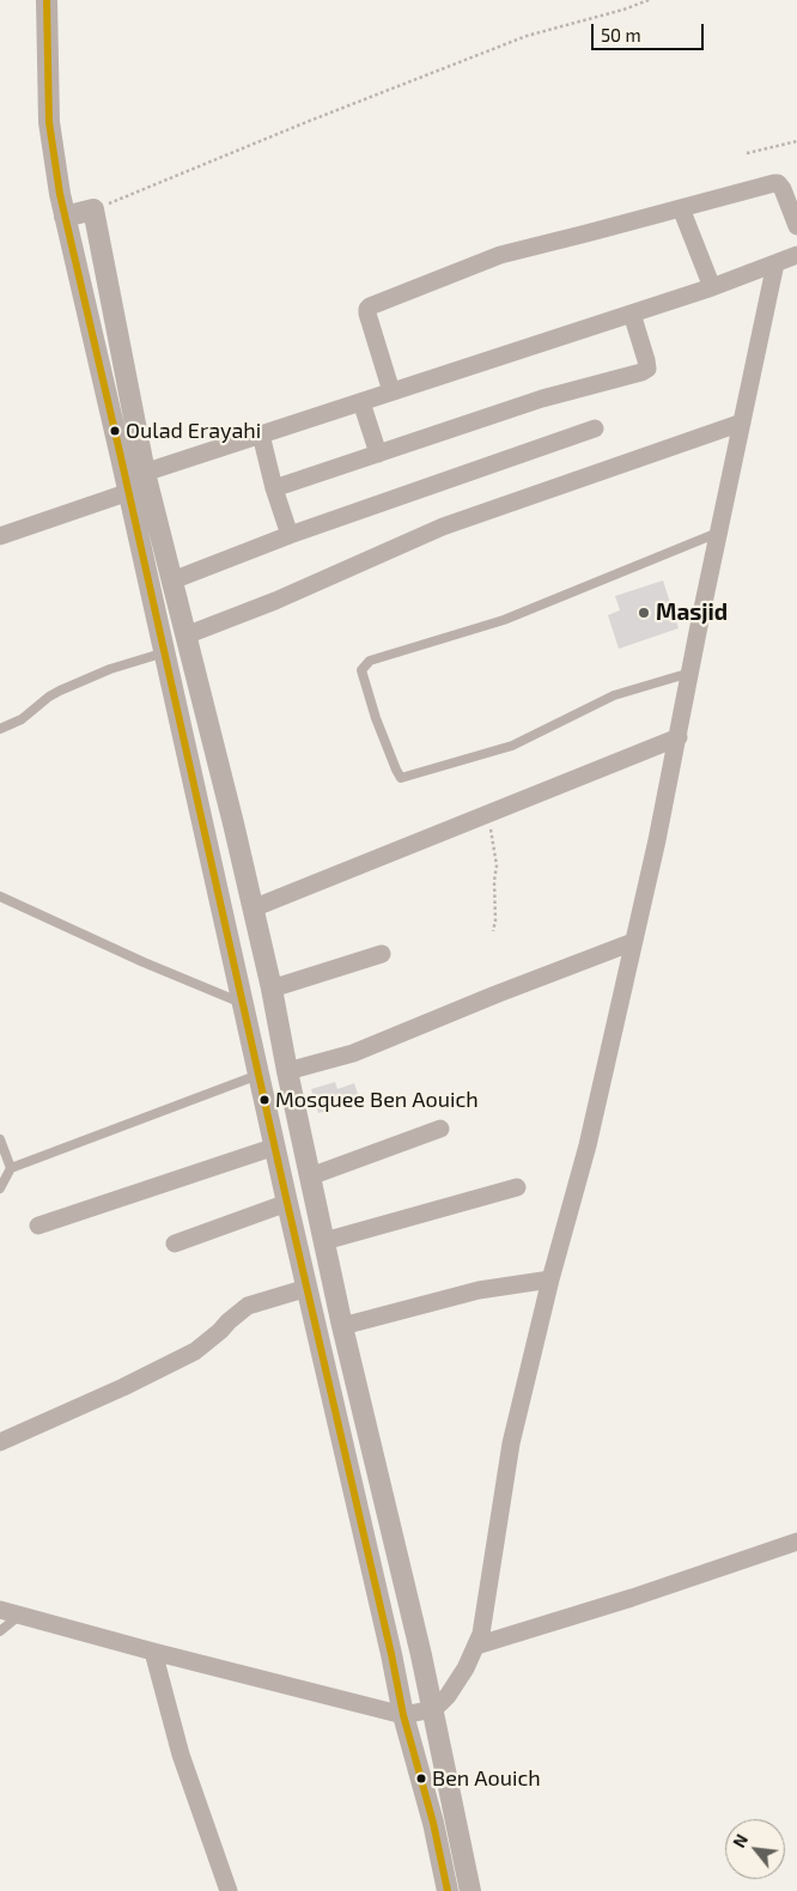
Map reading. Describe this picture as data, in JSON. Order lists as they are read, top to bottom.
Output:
{
  "places": [
    "Oulad Erayahi",
    "Masjid",
    "Mosquee Ben Aouich",
    "Ben Aouich"
  ],
  "scale_bar": "50 m",
  "north": "top left"
}
